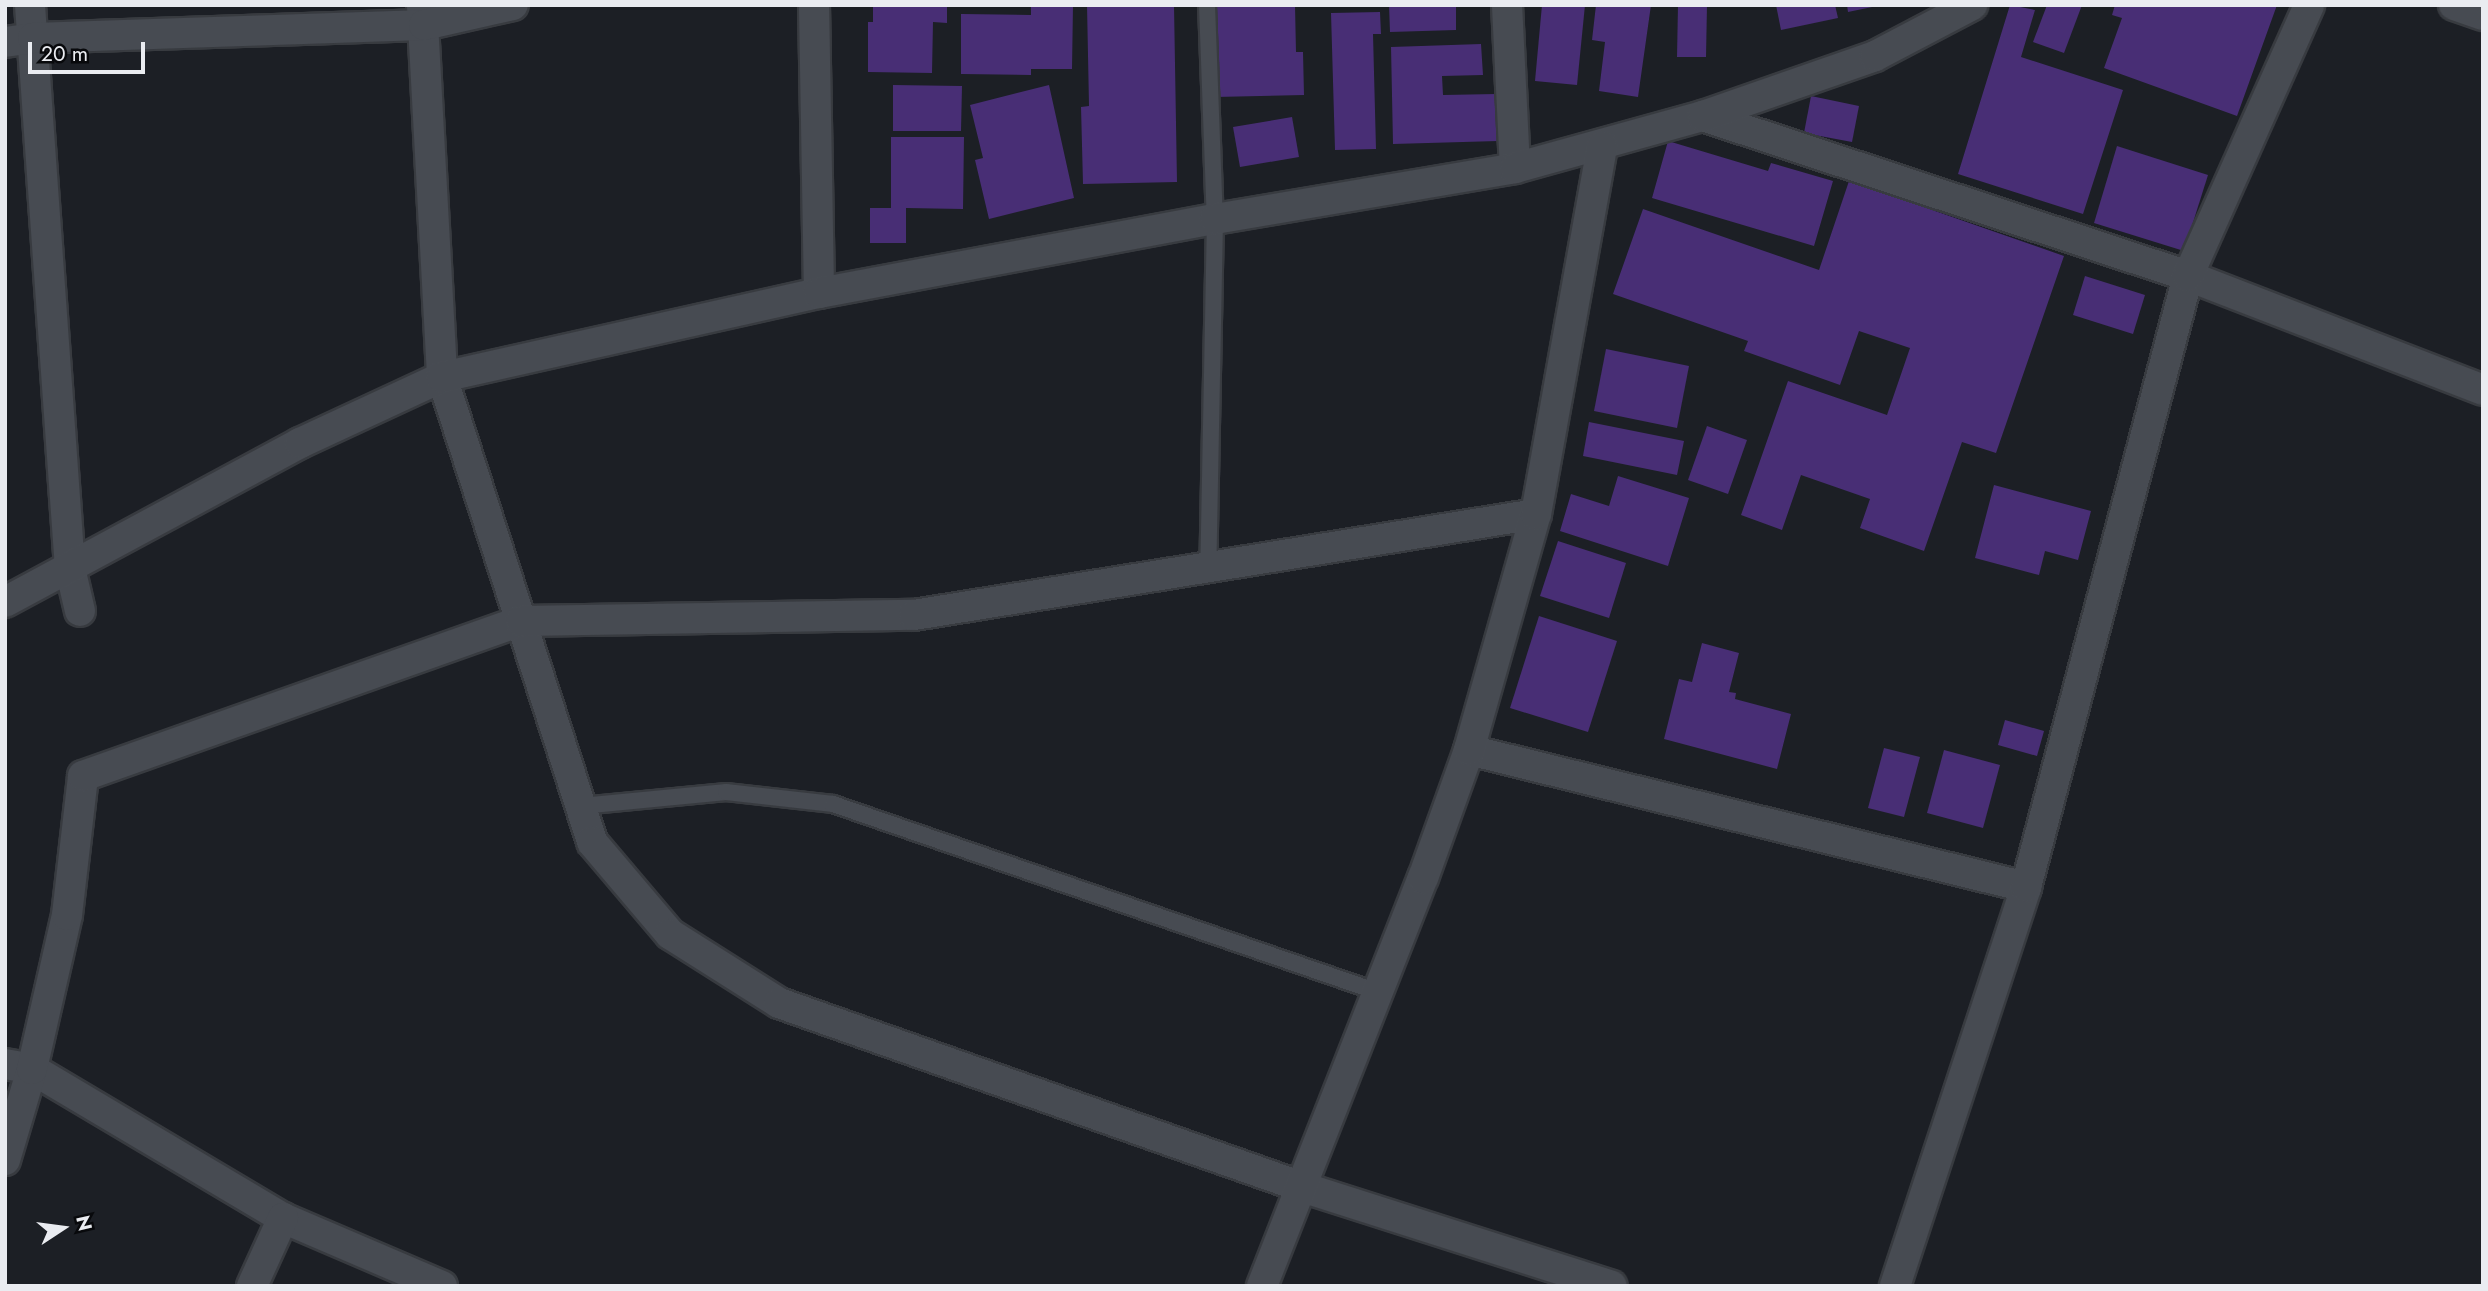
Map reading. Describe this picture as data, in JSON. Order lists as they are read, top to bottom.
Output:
{
  "scale_bar": "20 m",
  "north": "right"
}
